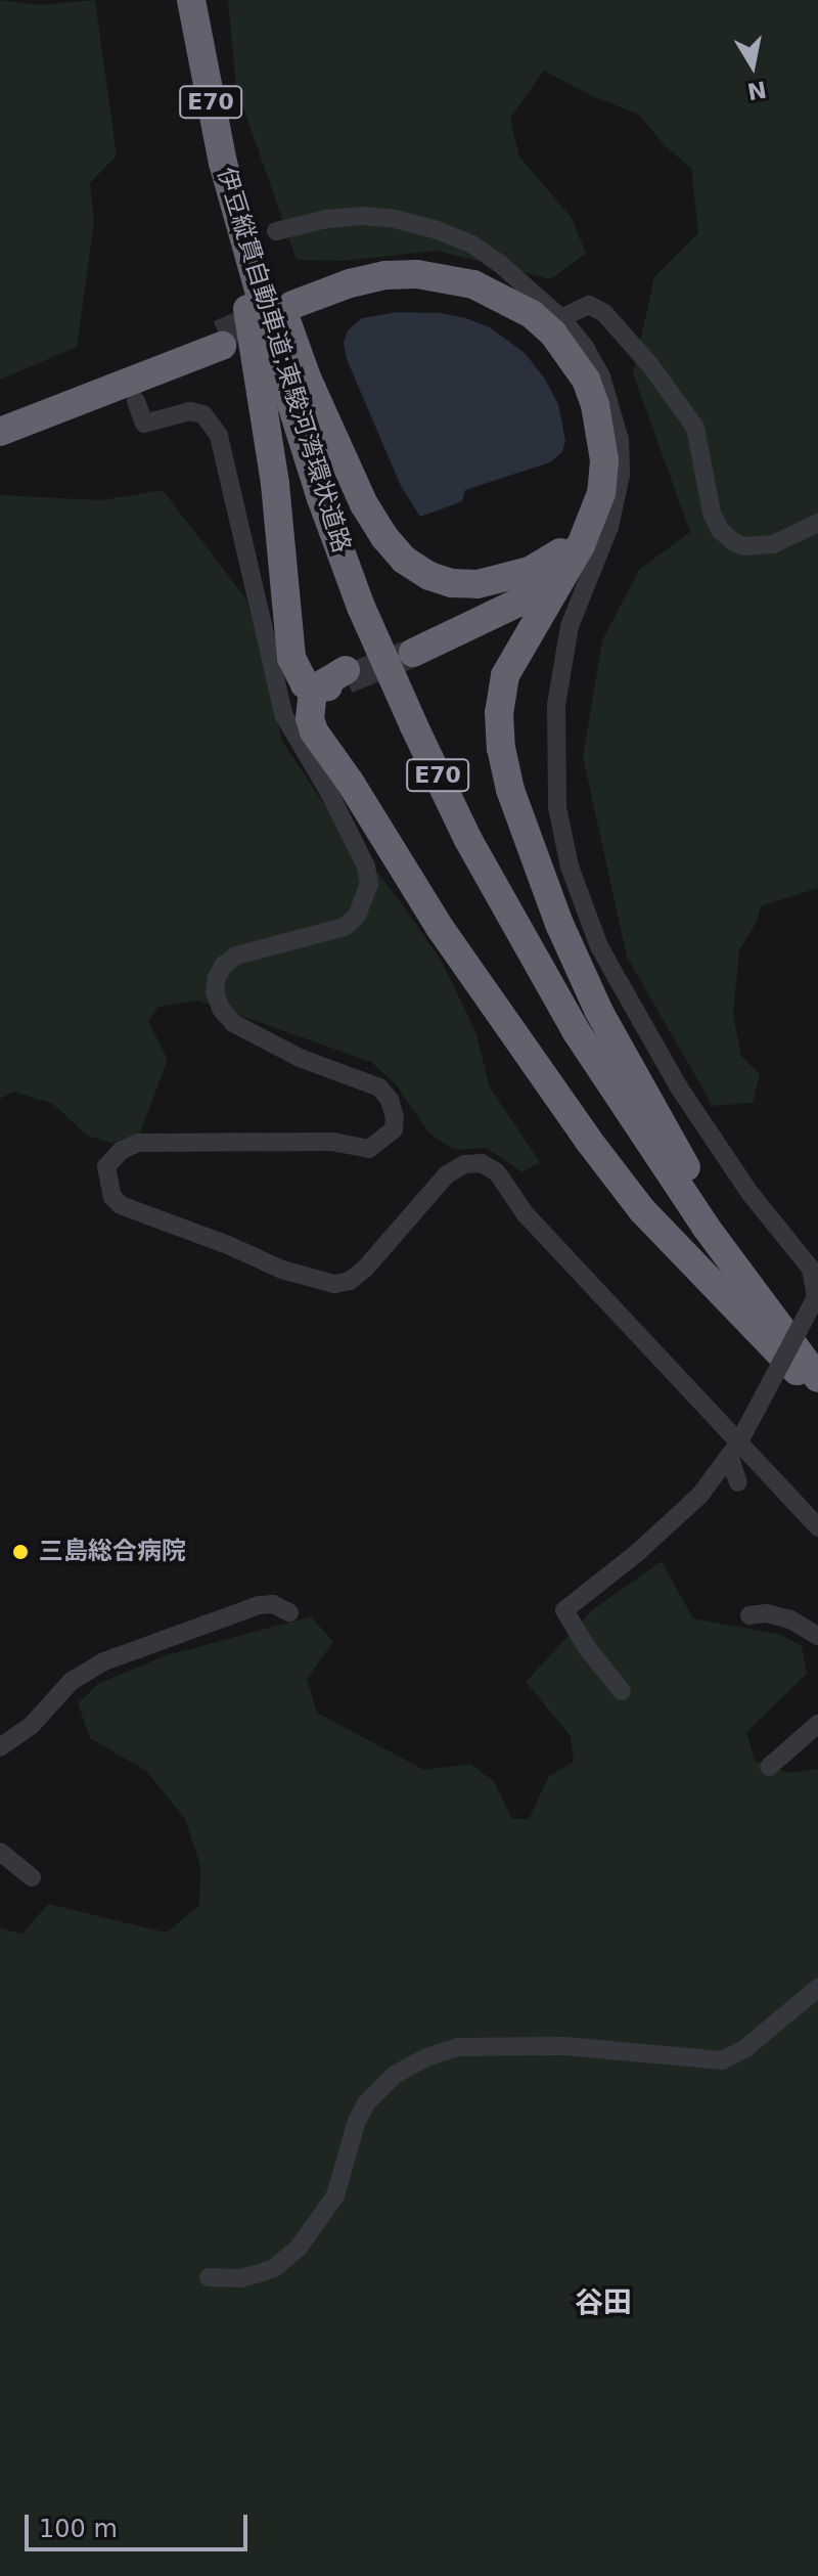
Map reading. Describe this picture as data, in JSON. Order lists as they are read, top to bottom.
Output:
{
  "streets": {
    "highway": ["E70", "伊豆縦貫自動車道;東駿河湾環状道路"]
  },
  "districts": ["谷田"],
  "places": ["三島総合病院"],
  "scale_bar": "100 m",
  "north": "bottom"
}
